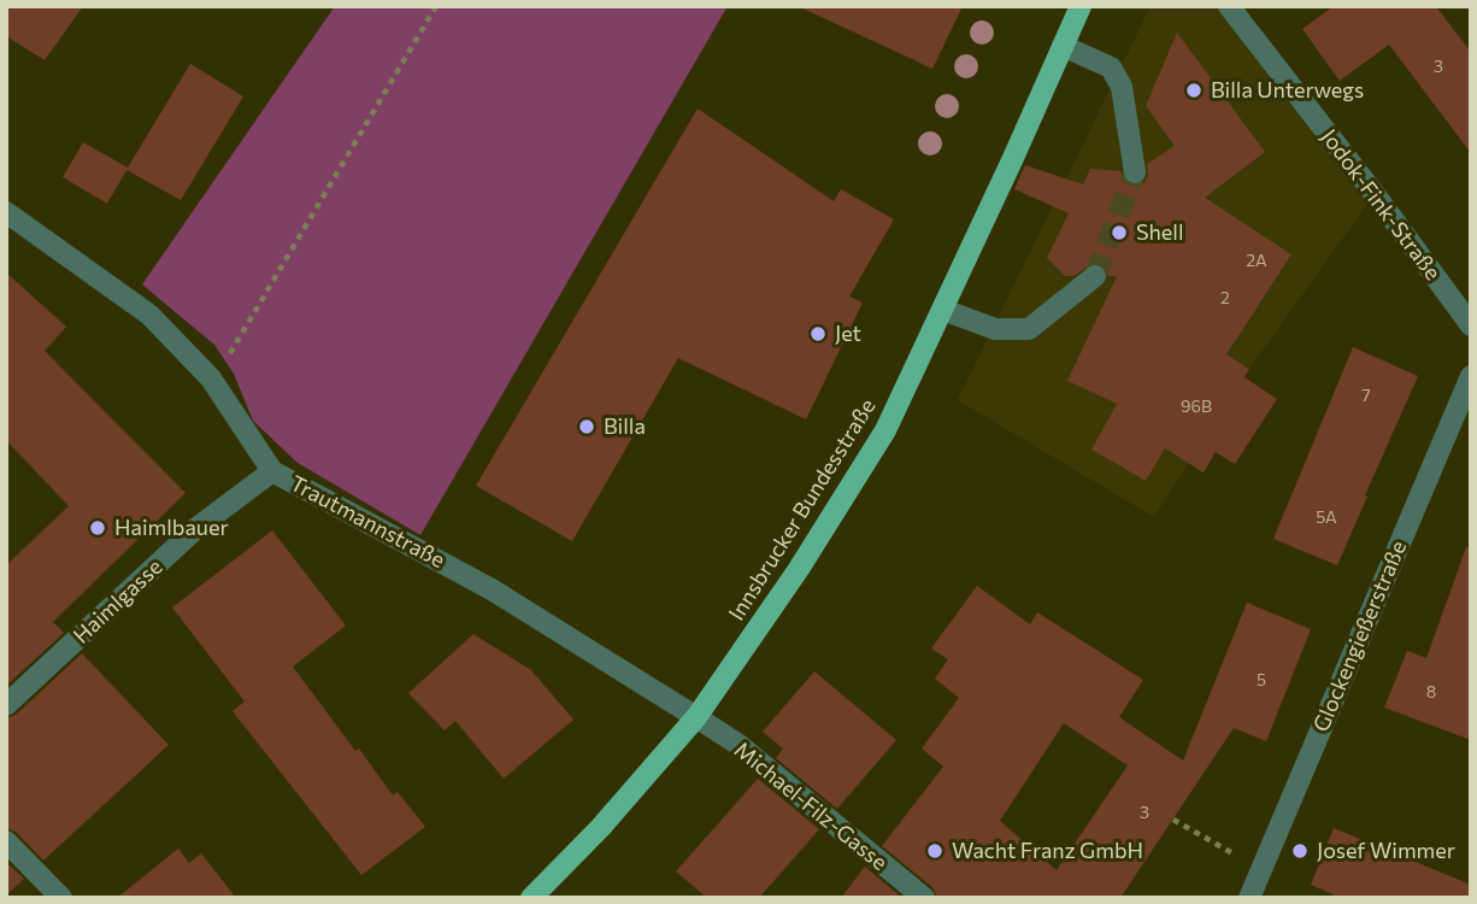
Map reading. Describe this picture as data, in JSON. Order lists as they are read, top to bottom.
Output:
{
  "streets": {
    "main road": ["Innsbrucker Bundesstraße"],
    "street": [
      "Jodok-Fink-Straße",
      "Trautmannstraße",
      "Haimlgasse",
      "Glockengießerstraße",
      "Michael-Filz-Gasse"
    ]
  },
  "crossings": [
    ["Innsbrucker Bundesstraße", "Trautmannstraße"],
    ["Innsbrucker Bundesstraße", "Michael-Filz-Gasse"],
    ["Trautmannstraße", "Haimlgasse"],
    ["Trautmannstraße", "Michael-Filz-Gasse"]
  ],
  "places": [
    "Billa Unterwegs",
    "Shell",
    "Jet",
    "Billa",
    "Haimlbauer",
    "Wacht Franz GmbH",
    "Josef Wimmer"
  ],
  "house_numbers": [
    "3",
    "2A",
    "2",
    "7",
    "96B",
    "5A",
    "5",
    "8",
    "3"
  ]
}
